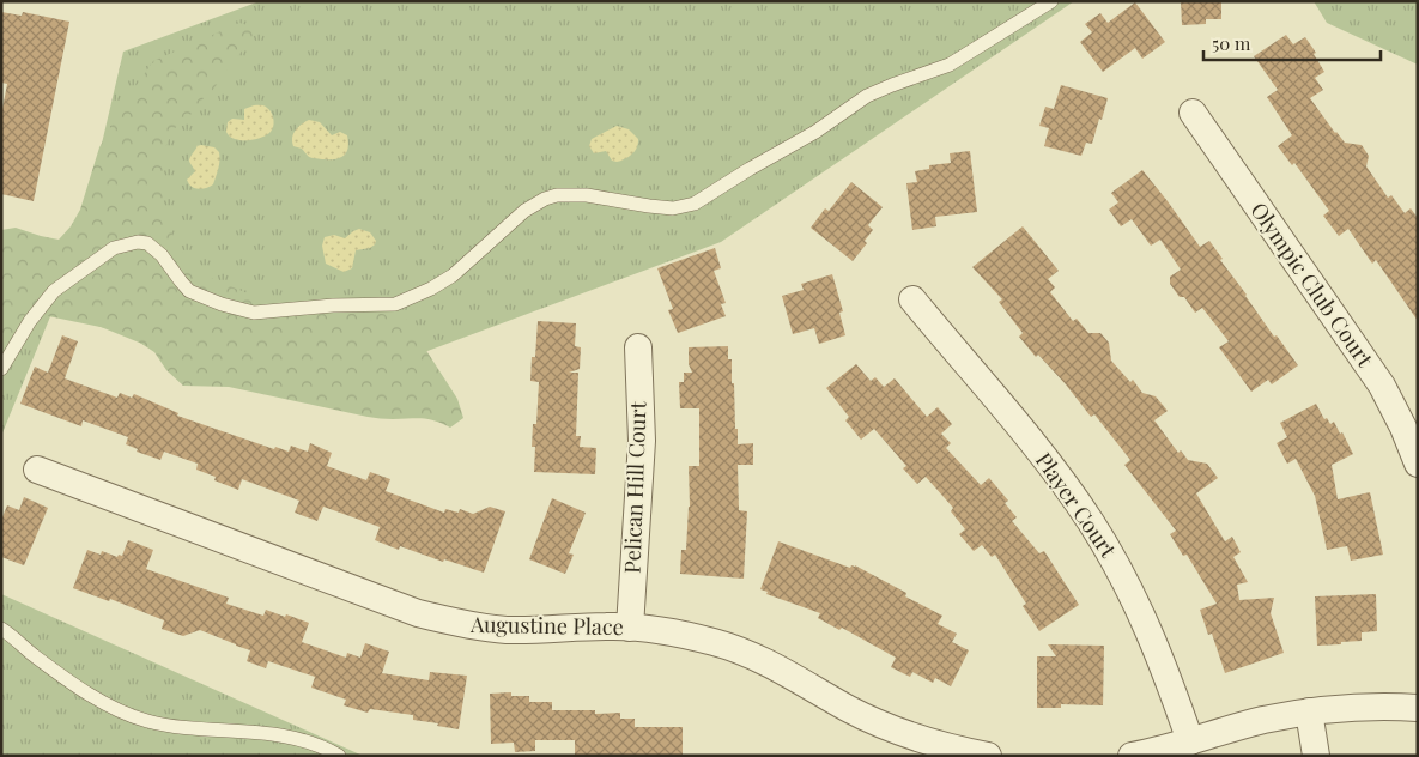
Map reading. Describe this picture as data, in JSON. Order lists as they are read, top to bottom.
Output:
{
  "streets": {
    "street": [
      "Olympic Club Court",
      "Pelican Hill Court",
      "Player Court",
      "Augustine Place"
    ]
  },
  "crossings": [
    ["Pelican Hill Court", "Augustine Place"]
  ],
  "scale_bar": "50 m"
}
